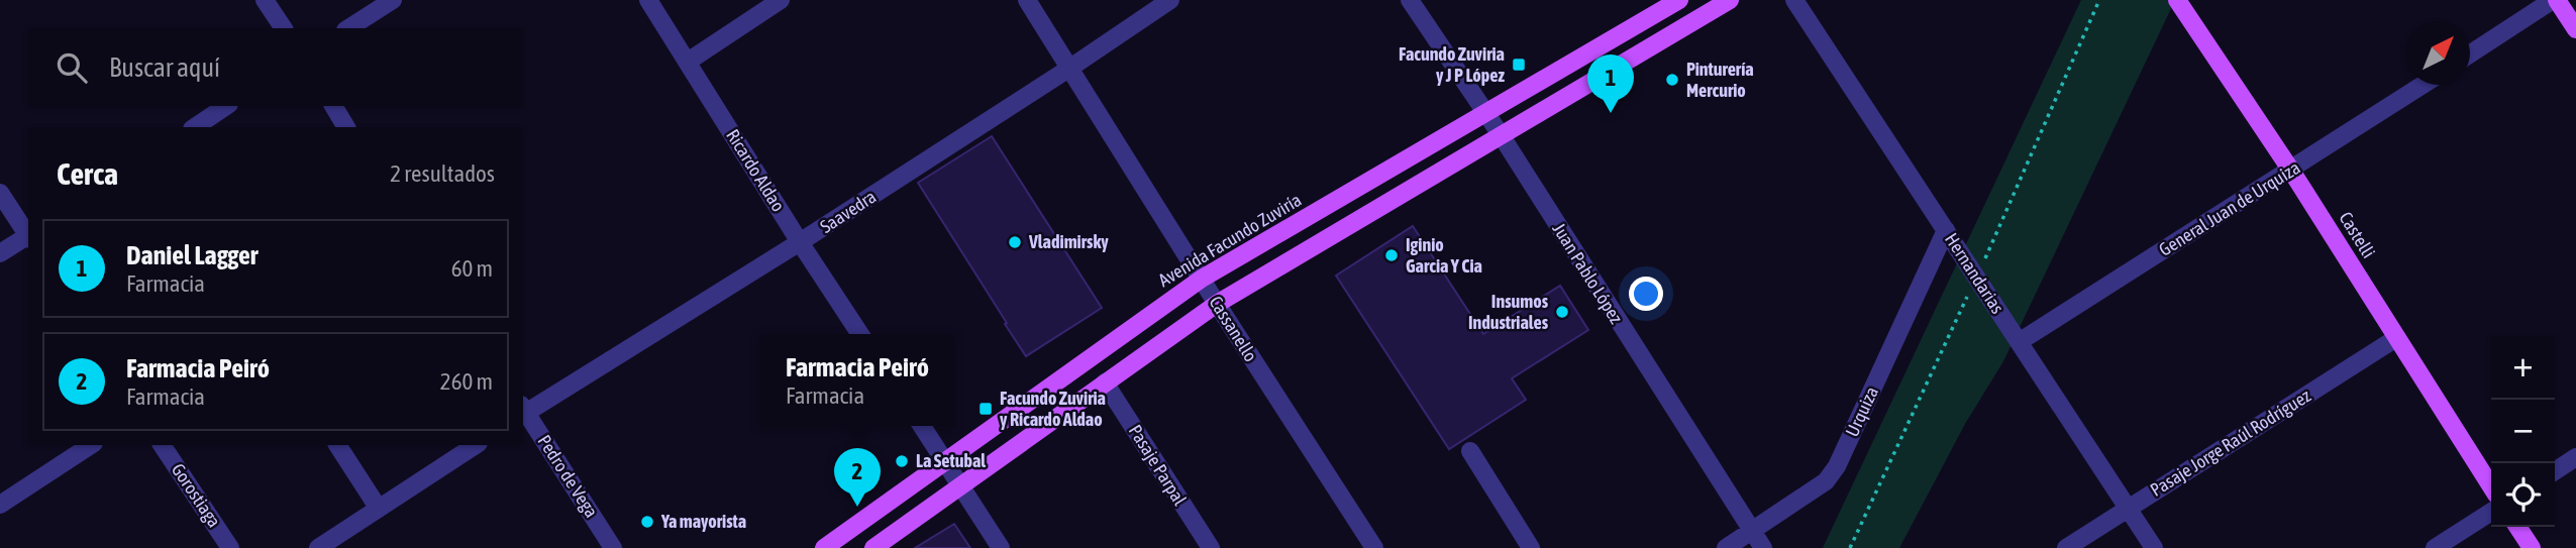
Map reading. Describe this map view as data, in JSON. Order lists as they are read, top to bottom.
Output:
{
  "streets": {
    "main road": ["Castelli", "Avenida Facundo Zuviría"],
    "street": [
      "Ricardo Aldao",
      "General Juan de Urquiza",
      "Saavedra",
      "Juan Pablo López",
      "Hernandarias",
      "Cassanello",
      "Urquiza",
      "Pasaje Jorge Raúl Rodríguez",
      "Pasaje Parpal",
      "Pedro de Vega",
      "Gorostiaga"
    ]
  },
  "crossings": [
    ["Ricardo Aldao", "Saavedra"],
    ["General Juan de Urquiza", "Castelli"],
    ["General Juan de Urquiza", "Hernandarias"],
    ["Saavedra", "Cassanello"],
    ["Saavedra", "Pedro de Vega"],
    ["Castelli", "Pasaje Jorge Raúl Rodríguez"],
    ["Avenida Facundo Zuviría", "Juan Pablo López"],
    ["Avenida Facundo Zuviría", "Cassanello"],
    ["Juan Pablo López", "Urquiza"],
    ["Hernandarias", "Urquiza"],
    ["Hernandarias", "Pasaje Jorge Raúl Rodríguez"]
  ],
  "places": {
    "transit": ["Facundo Zuviria y J P López", "Facundo Zuviria y Ricardo Aldao"],
    "other": [
      "Pinturería Mercurio",
      "Vladimirsky",
      "Iginio Garcia Y Cia",
      "Insumos Industriales",
      "La Setubal",
      "Ya mayorista"
    ]
  },
  "north": "top right",
  "page": {
    "search": "Buscar aquí",
    "pins": ["1", "2"],
    "heading": ["Cerca", "2 resultados"],
    "list": [
      {
        "mark": "1",
        "name": "Daniel Lagger",
        "note": "Farmacia",
        "value": "60 m"
      },
      {
        "mark": "2",
        "name": "Farmacia Peiró",
        "note": "Farmacia",
        "value": "260 m"
      }
    ],
    "popup": ["Farmacia Peiró", "Farmacia"],
    "map_buttons": ["+", "−"]
  }
}
